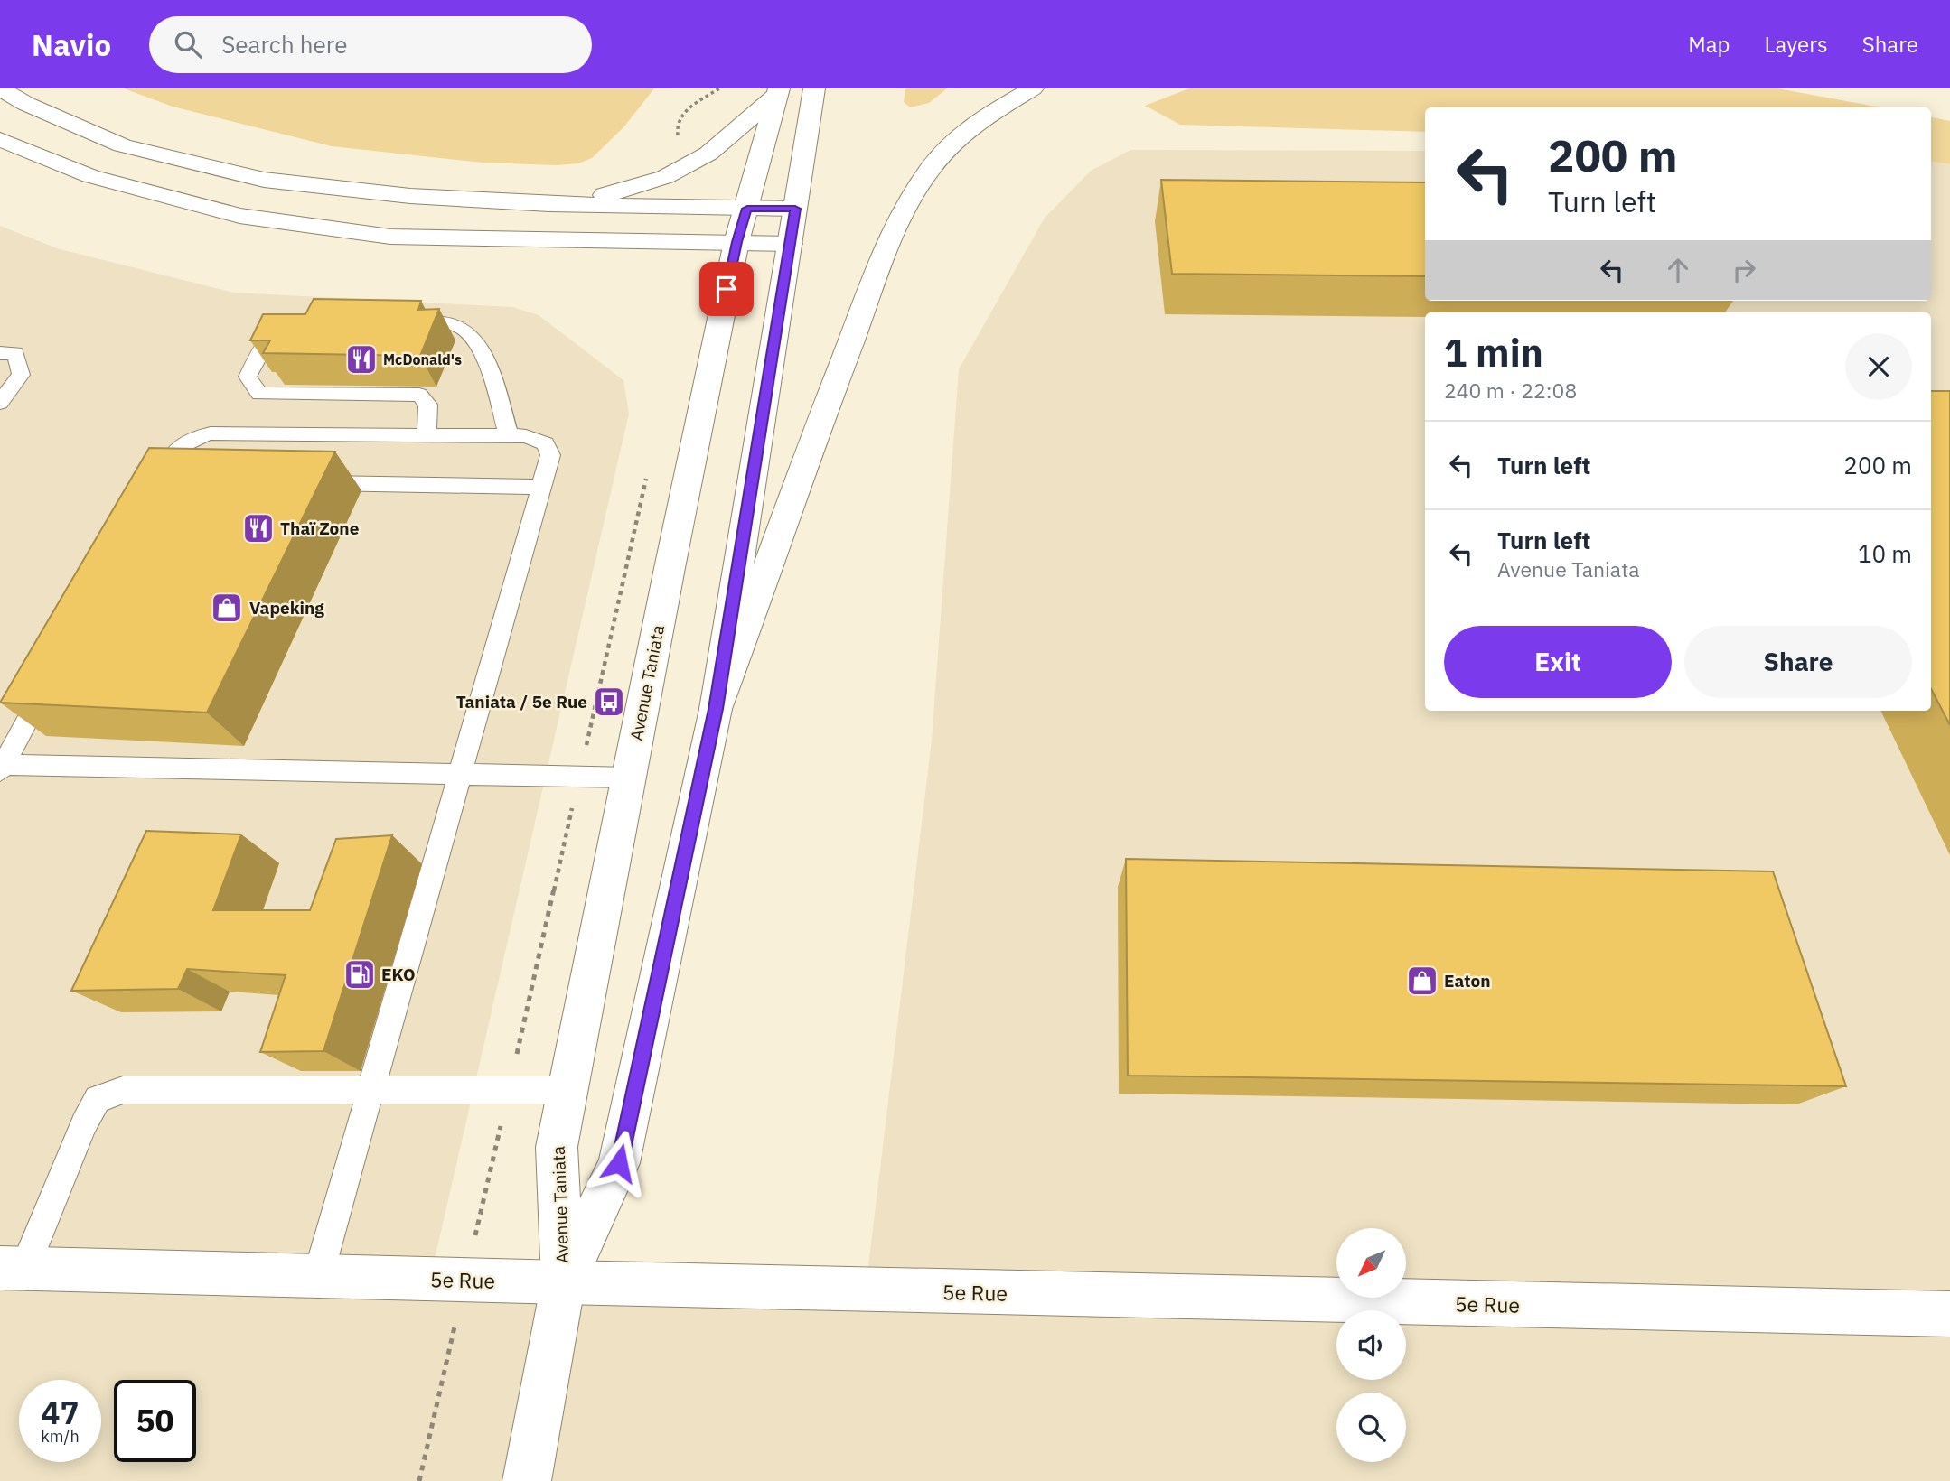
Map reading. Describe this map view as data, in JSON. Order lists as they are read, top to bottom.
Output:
{
  "streets": {
    "main road": ["Avenue Taniata", "5e Rue"]
  },
  "crossings": [
    ["Avenue Taniata", "5e Rue"]
  ],
  "places": {
    "restaurant": ["McDonald's", "Thaï Zone"],
    "shop": ["Vapeking", "Eaton"],
    "bus stop": ["Taniata / 5e Rue"],
    "fuel station": ["EKO"]
  },
  "north": "bottom left",
  "page": {
    "header": "Navio",
    "search": "Search here",
    "nav": ["Map", "Layers", "Share"],
    "turn": ["200 m", "Turn left"],
    "heading": ["1 min", "240 m · 22:08"],
    "list": [
      {
        "name": "Turn left",
        "value": "200 m"
      },
      {
        "name": "Turn left",
        "note": "Avenue Taniata",
        "value": "10 m"
      }
    ],
    "buttons": ["Exit", "Share"],
    "speed": "47 km/h",
    "limit": "50"
  }
}
